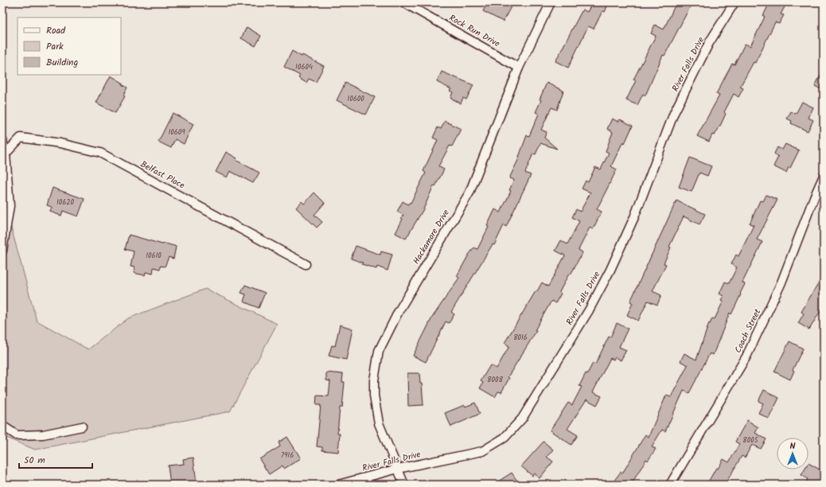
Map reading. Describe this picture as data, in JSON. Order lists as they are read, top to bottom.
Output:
{
  "streets": {
    "street": [
      "Rock Run Drive",
      "River Falls Drive",
      "Belfast Place",
      "Hackamore Drive",
      "Coach Street"
    ]
  },
  "crossings": [
    ["Rock Run Drive", "Hackamore Drive"],
    ["River Falls Drive", "Hackamore Drive"]
  ],
  "house_numbers": [
    "10604",
    "10600",
    "10609",
    "10620",
    "10610",
    "8016",
    "8008",
    "8005",
    "7916"
  ],
  "legend": ["Road", "Park", "Building"],
  "scale_bar": "50 m",
  "north": "top"
}
